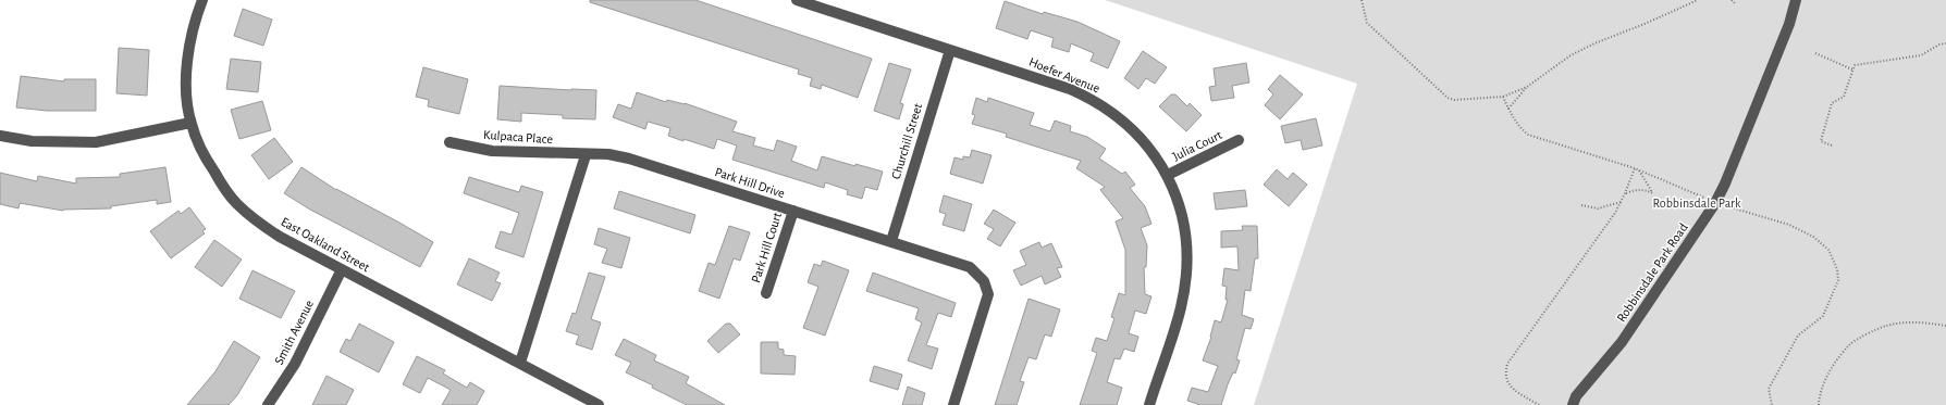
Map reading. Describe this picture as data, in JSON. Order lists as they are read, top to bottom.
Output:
{
  "streets": {
    "street": [
      "Hoefer Avenue",
      "Kulpaca Place",
      "Churchill Street",
      "Julia Court",
      "Park Hill Drive",
      "East Oakland Street",
      "Park Hill Court",
      "Robbinsdale Park Road",
      "Smith Avenue"
    ]
  },
  "crossings": [
    ["Hoefer Avenue", "Churchill Street"],
    ["Hoefer Avenue", "Julia Court"],
    ["Kulpaca Place", "Park Hill Drive"],
    ["Churchill Street", "Park Hill Drive"],
    ["Park Hill Drive", "Park Hill Court"],
    ["East Oakland Street", "Smith Avenue"]
  ],
  "parks": ["Robbinsdale Park"]
}
